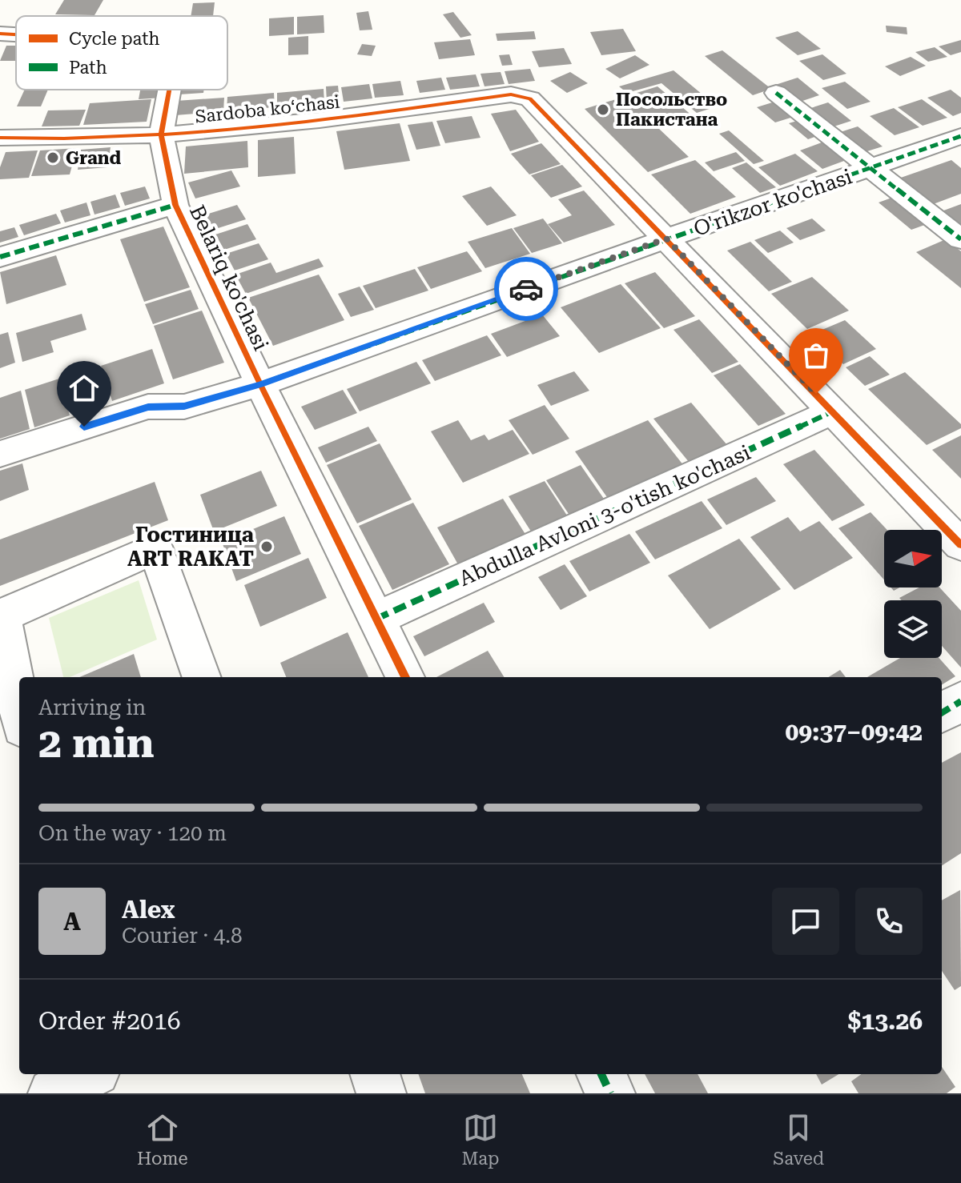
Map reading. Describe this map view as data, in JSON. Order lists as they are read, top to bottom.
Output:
{
  "streets": {
    "street": [
      "Sardoba koʻchasi",
      "O'rikzor ko'chasi",
      "Belariq ko'chasi",
      "Abdulla Avloni 3-o'tish ko'chasi"
    ]
  },
  "crossings": [
    ["Sardoba koʻchasi", "O'rikzor ko'chasi"],
    ["Sardoba koʻchasi", "Belariq ko'chasi"],
    ["O'rikzor ko'chasi", "Belariq ko'chasi"],
    ["Belariq ko'chasi", "Abdulla Avloni 3-o'tish ko'chasi"]
  ],
  "places": ["Посольство Пакистана", "Grand", "Гостиница ART RAKAT"],
  "legend": ["Cycle path", "Path"],
  "north": "right",
  "page": {
    "heading": ["2 min", "Arriving in", "09:37–09:42"],
    "panel": [
      "Alex",
      "Courier · 4.8",
      "Order #2016",
      "$13.26"
    ],
    "bar": "On the way · 120 m",
    "round": "A",
    "tabs": ["Home", "Map", "Saved"]
  }
}
